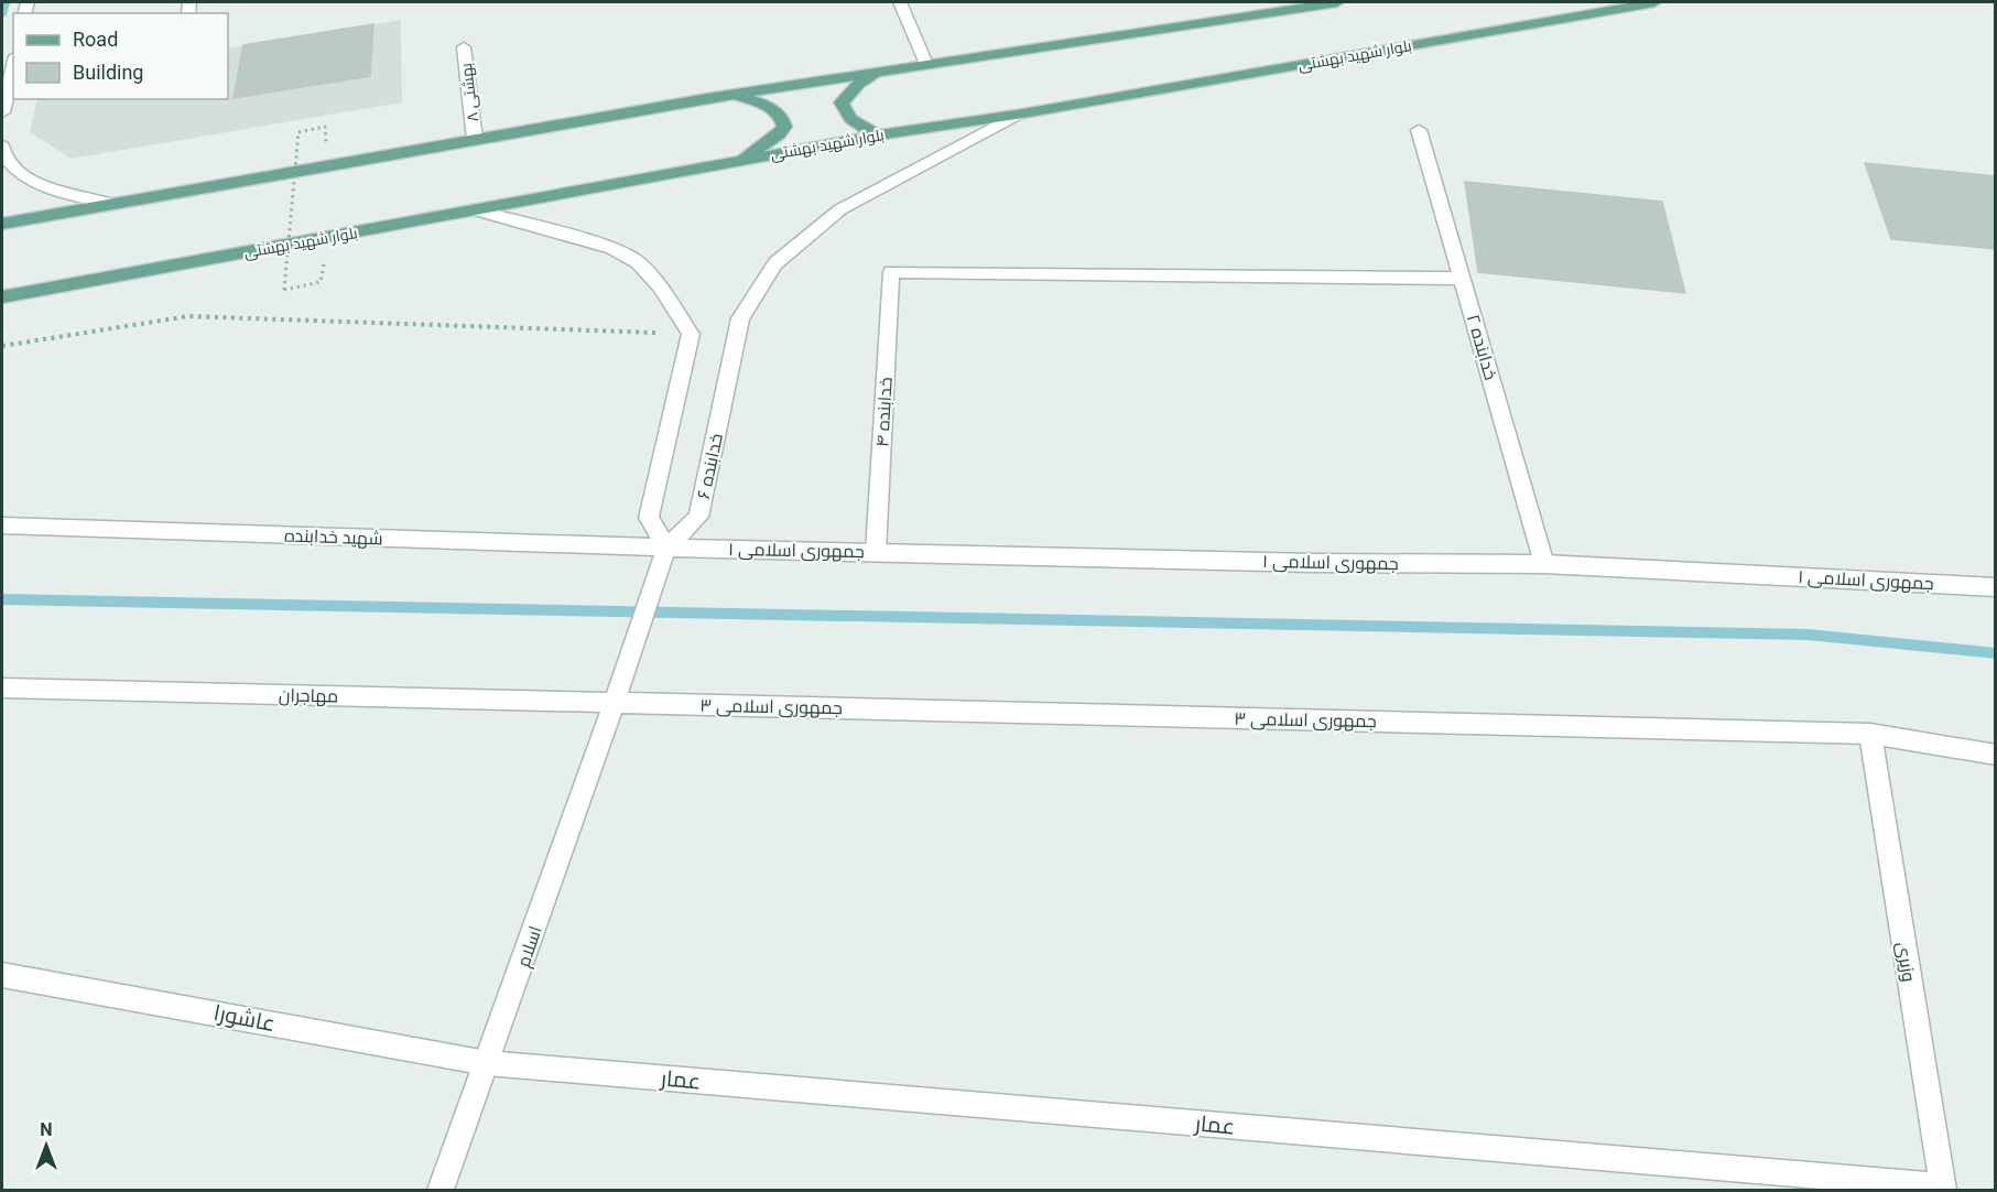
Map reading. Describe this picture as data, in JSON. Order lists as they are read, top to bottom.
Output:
{
  "streets": {
    "main road": ["بلوار شهید بهشتی"],
    "street": [
      "بهشتی ۸",
      "خدابنده ۲",
      "خدابنده ۴",
      "خدابنده ۶",
      "شهید خدابنده",
      "جمهوری اسلامی ۱",
      "مهاجران",
      "جمهوری اسلامی ۳",
      "اسلام",
      "وزیری",
      "عاشورا",
      "عمار"
    ]
  },
  "crossings": [
    ["بلوار شهید بهشتی", "خدابنده ۶"],
    ["خدابنده ۲", "خدابنده ۴"],
    ["خدابنده ۲", "جمهوری اسلامی ۱"],
    ["خدابنده ۴", "جمهوری اسلامی ۱"],
    ["خدابنده ۶", "شهید خدابنده"],
    ["خدابنده ۶", "جمهوری اسلامی ۱"],
    ["خدابنده ۶", "اسلام"],
    ["شهید خدابنده", "جمهوری اسلامی ۱"],
    ["شهید خدابنده", "اسلام"],
    ["جمهوری اسلامی ۱", "اسلام"],
    ["مهاجران", "جمهوری اسلامی ۳"],
    ["مهاجران", "اسلام"],
    ["جمهوری اسلامی ۳", "اسلام"],
    ["جمهوری اسلامی ۳", "وزیری"],
    ["اسلام", "عاشورا"],
    ["اسلام", "عمار"],
    ["وزیری", "عمار"],
    ["عاشورا", "عمار"]
  ],
  "legend": ["Road", "Building"],
  "north": "top"
}
